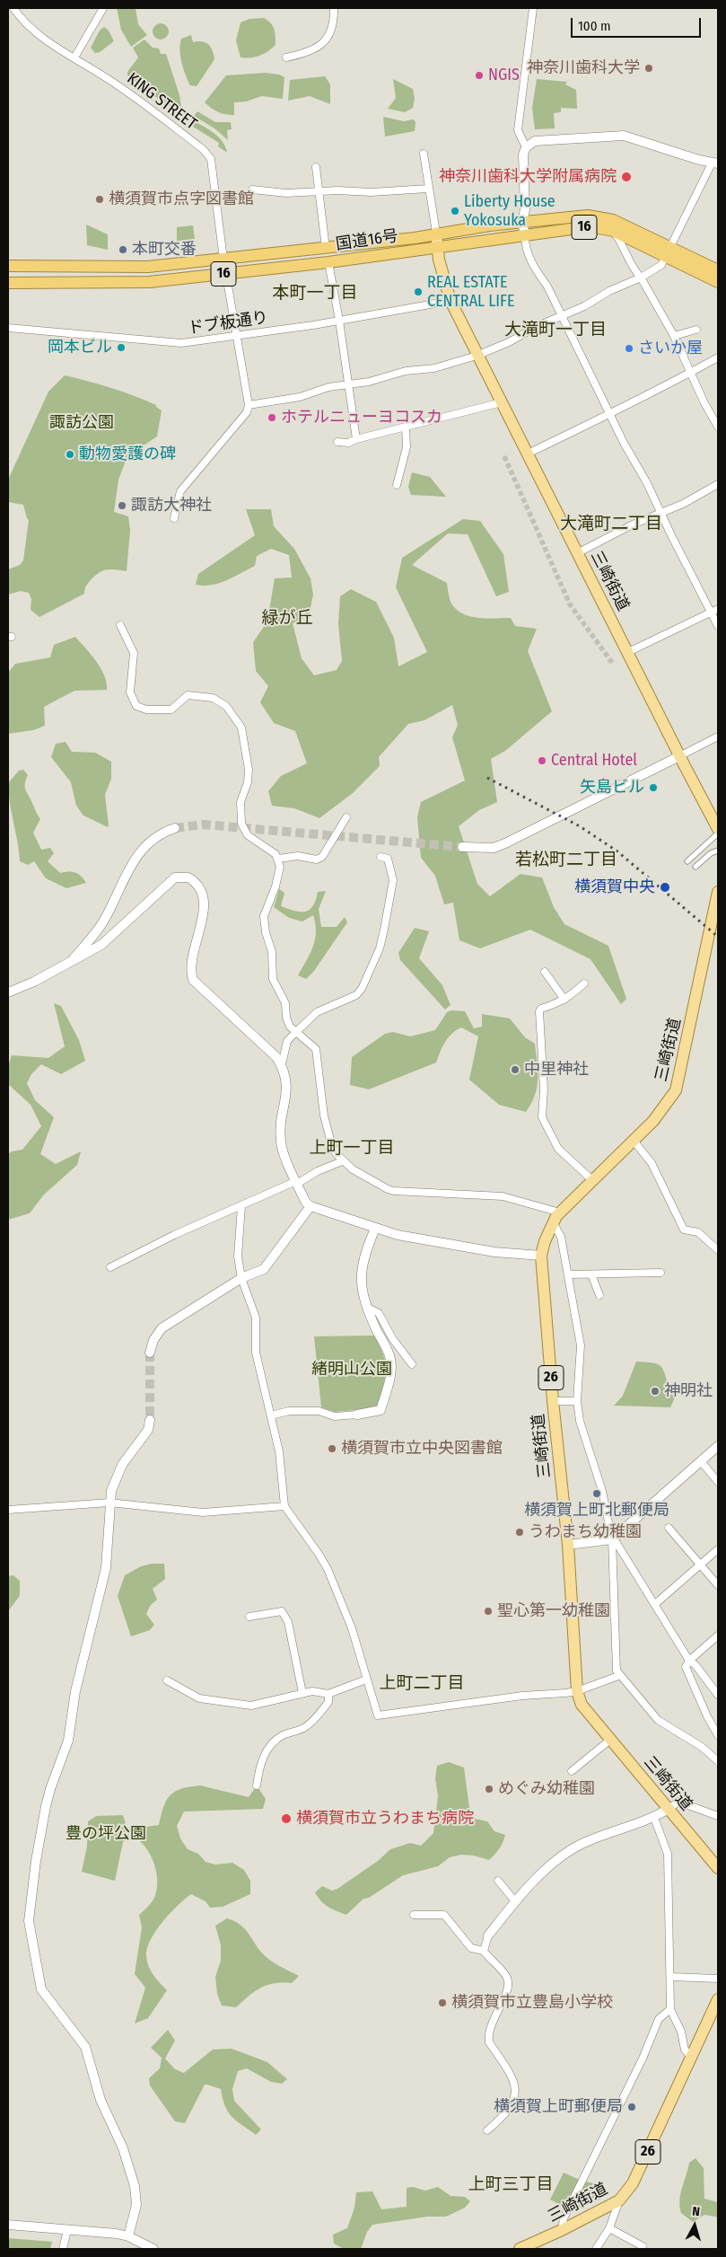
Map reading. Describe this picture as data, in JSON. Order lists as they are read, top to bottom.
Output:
{
  "streets": {
    "highway": ["16", "国道16号"],
    "main road": ["三崎街道", "26"],
    "street": ["KING STREET", "ドブ板通り"]
  },
  "crossings": [
    ["KING STREET", "国道16号"],
    ["KING STREET", "ドブ板通り"],
    ["国道16号", "三崎街道"],
    ["ドブ板通り", "三崎街道"]
  ],
  "districts": [
    "本町一丁目",
    "大滝町一丁目",
    "大滝町二丁目",
    "緑が丘",
    "若松町二丁目",
    "上町一丁目",
    "上町二丁目",
    "上町三丁目"
  ],
  "parks": ["諏訪公園", "緒明山公園", "豊の坪公園"],
  "places": [
    "神奈川歯科大学",
    "NGIS",
    "神奈川歯科大学附属病院",
    "横須賀市点字図書館",
    "Liberty House Yokosuka",
    "本町交番",
    "REAL ESTATE CENTRAL LIFE",
    "岡本ビル",
    "さいか屋",
    "ホテルニューヨコスカ",
    "動物愛護の碑",
    "諏訪大神社",
    "Central Hotel",
    "矢島ビル",
    "横須賀中央",
    "中里神社",
    "神明社",
    "横須賀市立中央図書館",
    "横須賀上町北郵便局",
    "うわまち幼稚園",
    "聖心第一幼稚園",
    "めぐみ幼稚園",
    "横須賀市立うわまち病院",
    "横須賀市立豊島小学校",
    "横須賀上町郵便局"
  ],
  "scale_bar": "100 m",
  "north": "top"
}
